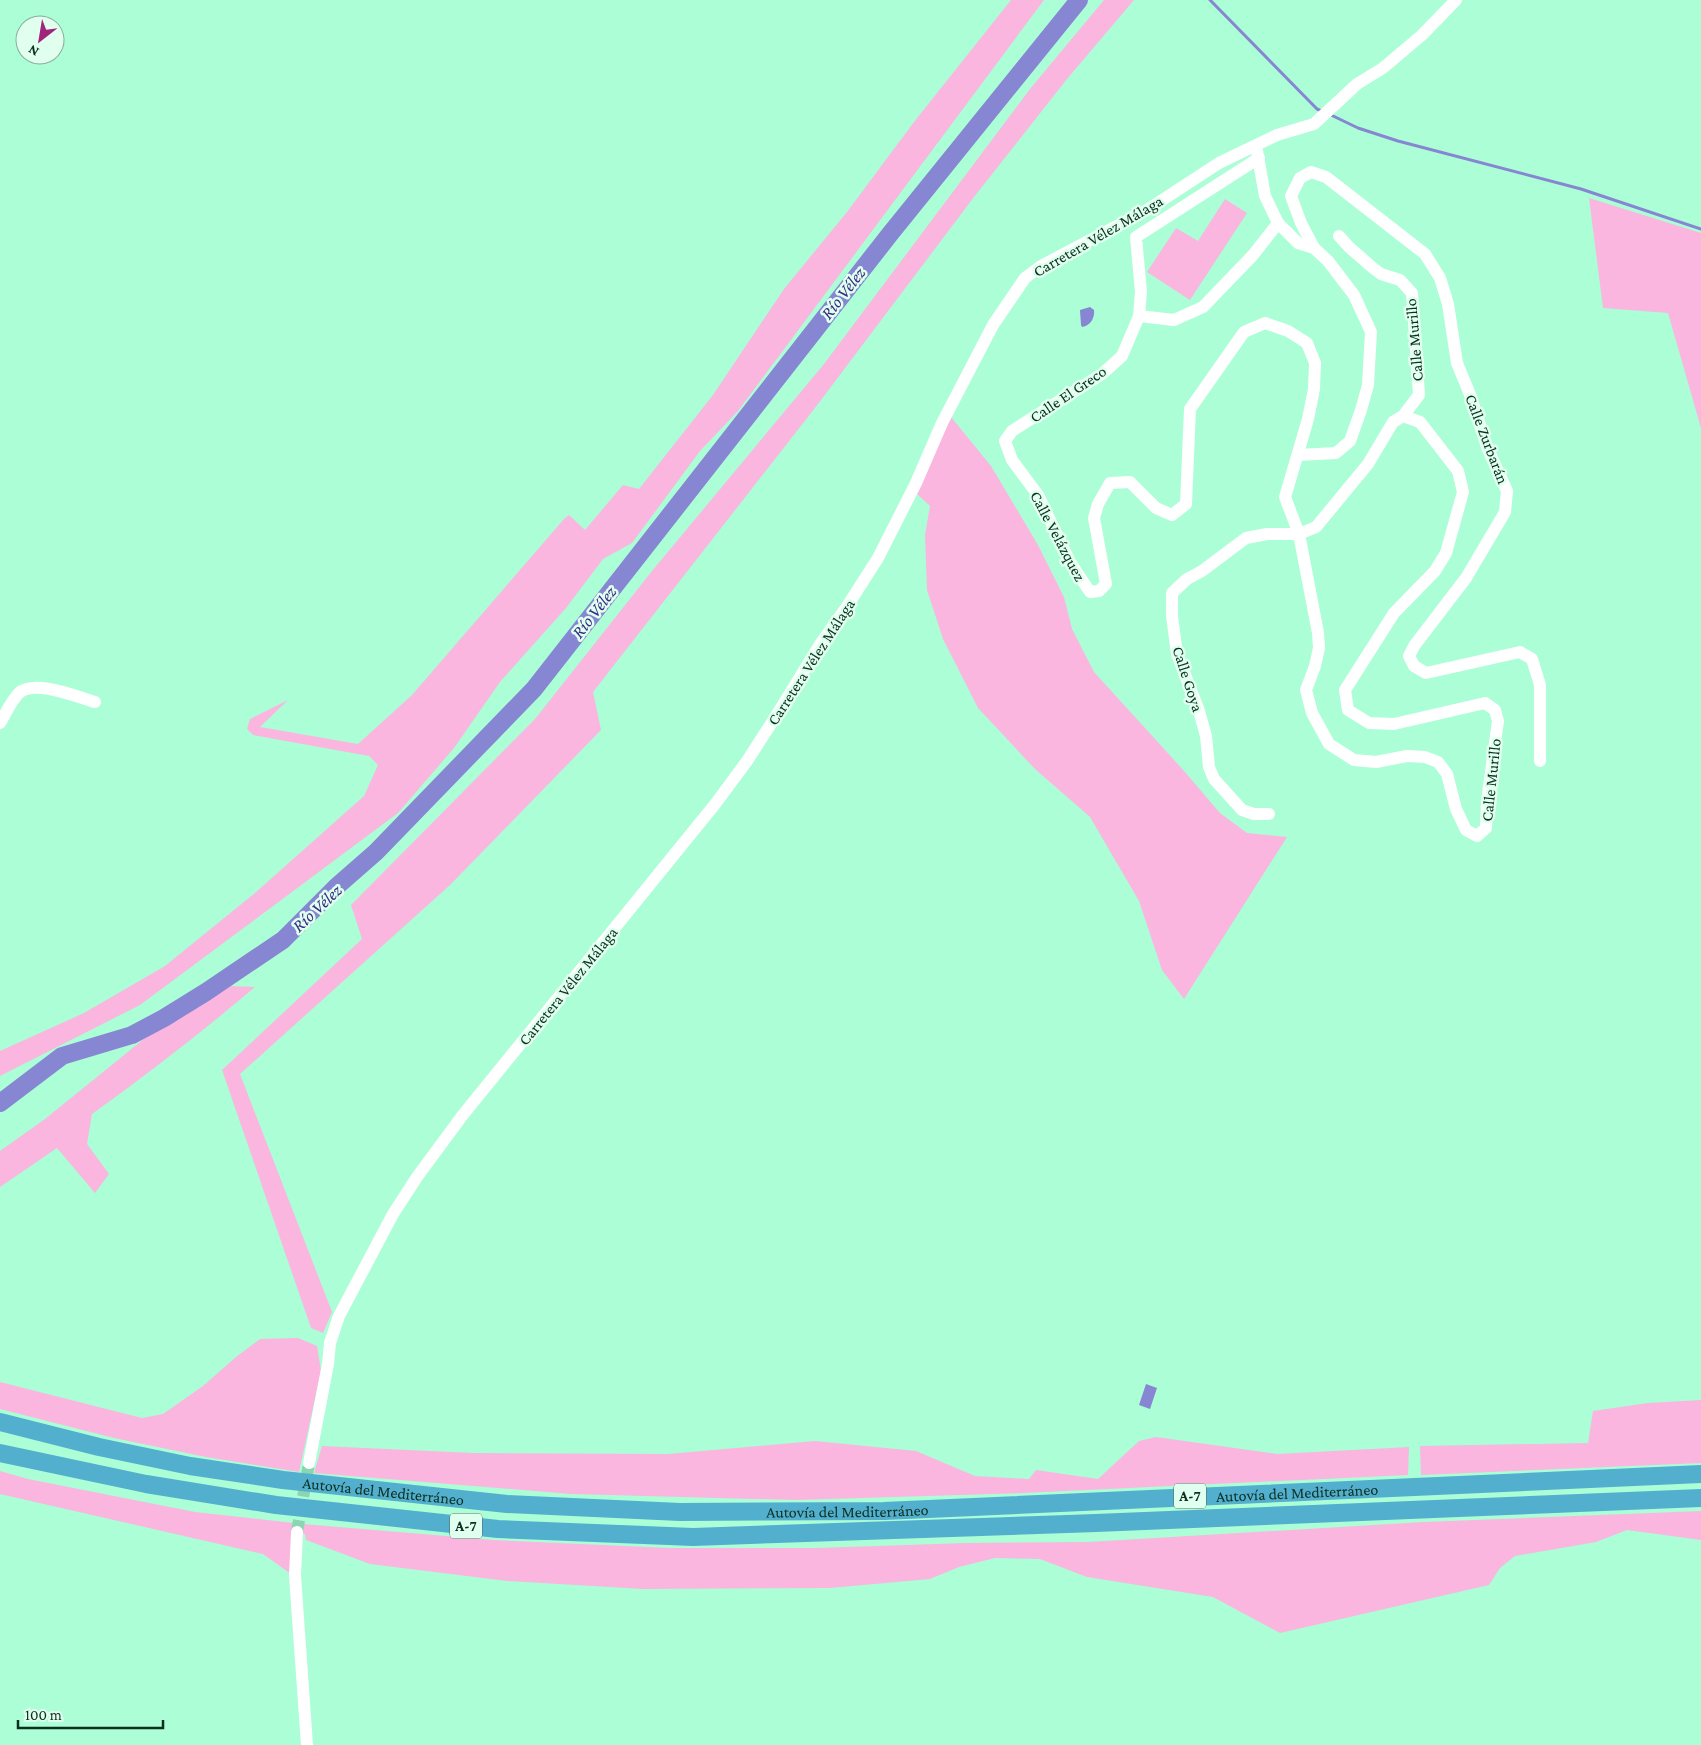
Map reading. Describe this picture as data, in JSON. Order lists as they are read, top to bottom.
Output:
{
  "streets": {
    "highway": ["Autovía del Mediterráneo", "A-7"],
    "street": [
      "Carretera Vélez Málaga",
      "Calle Murillo",
      "Calle El Greco",
      "Calle Zurbarán",
      "Calle Velázquez",
      "Calle Goya"
    ]
  },
  "crossings": [
    ["Carretera Vélez Málaga", "Calle Zurbarán"],
    ["Calle Murillo", "Calle Velázquez"],
    ["Calle Murillo", "Calle Goya"],
    ["Calle El Greco", "Calle Zurbarán"],
    ["Calle El Greco", "Calle Velázquez"],
    ["Calle Zurbarán", "Calle Velázquez"],
    ["Calle Velázquez", "Calle Goya"]
  ],
  "water": ["Río Vélez"],
  "scale_bar": "100 m",
  "north": "bottom left"
}
